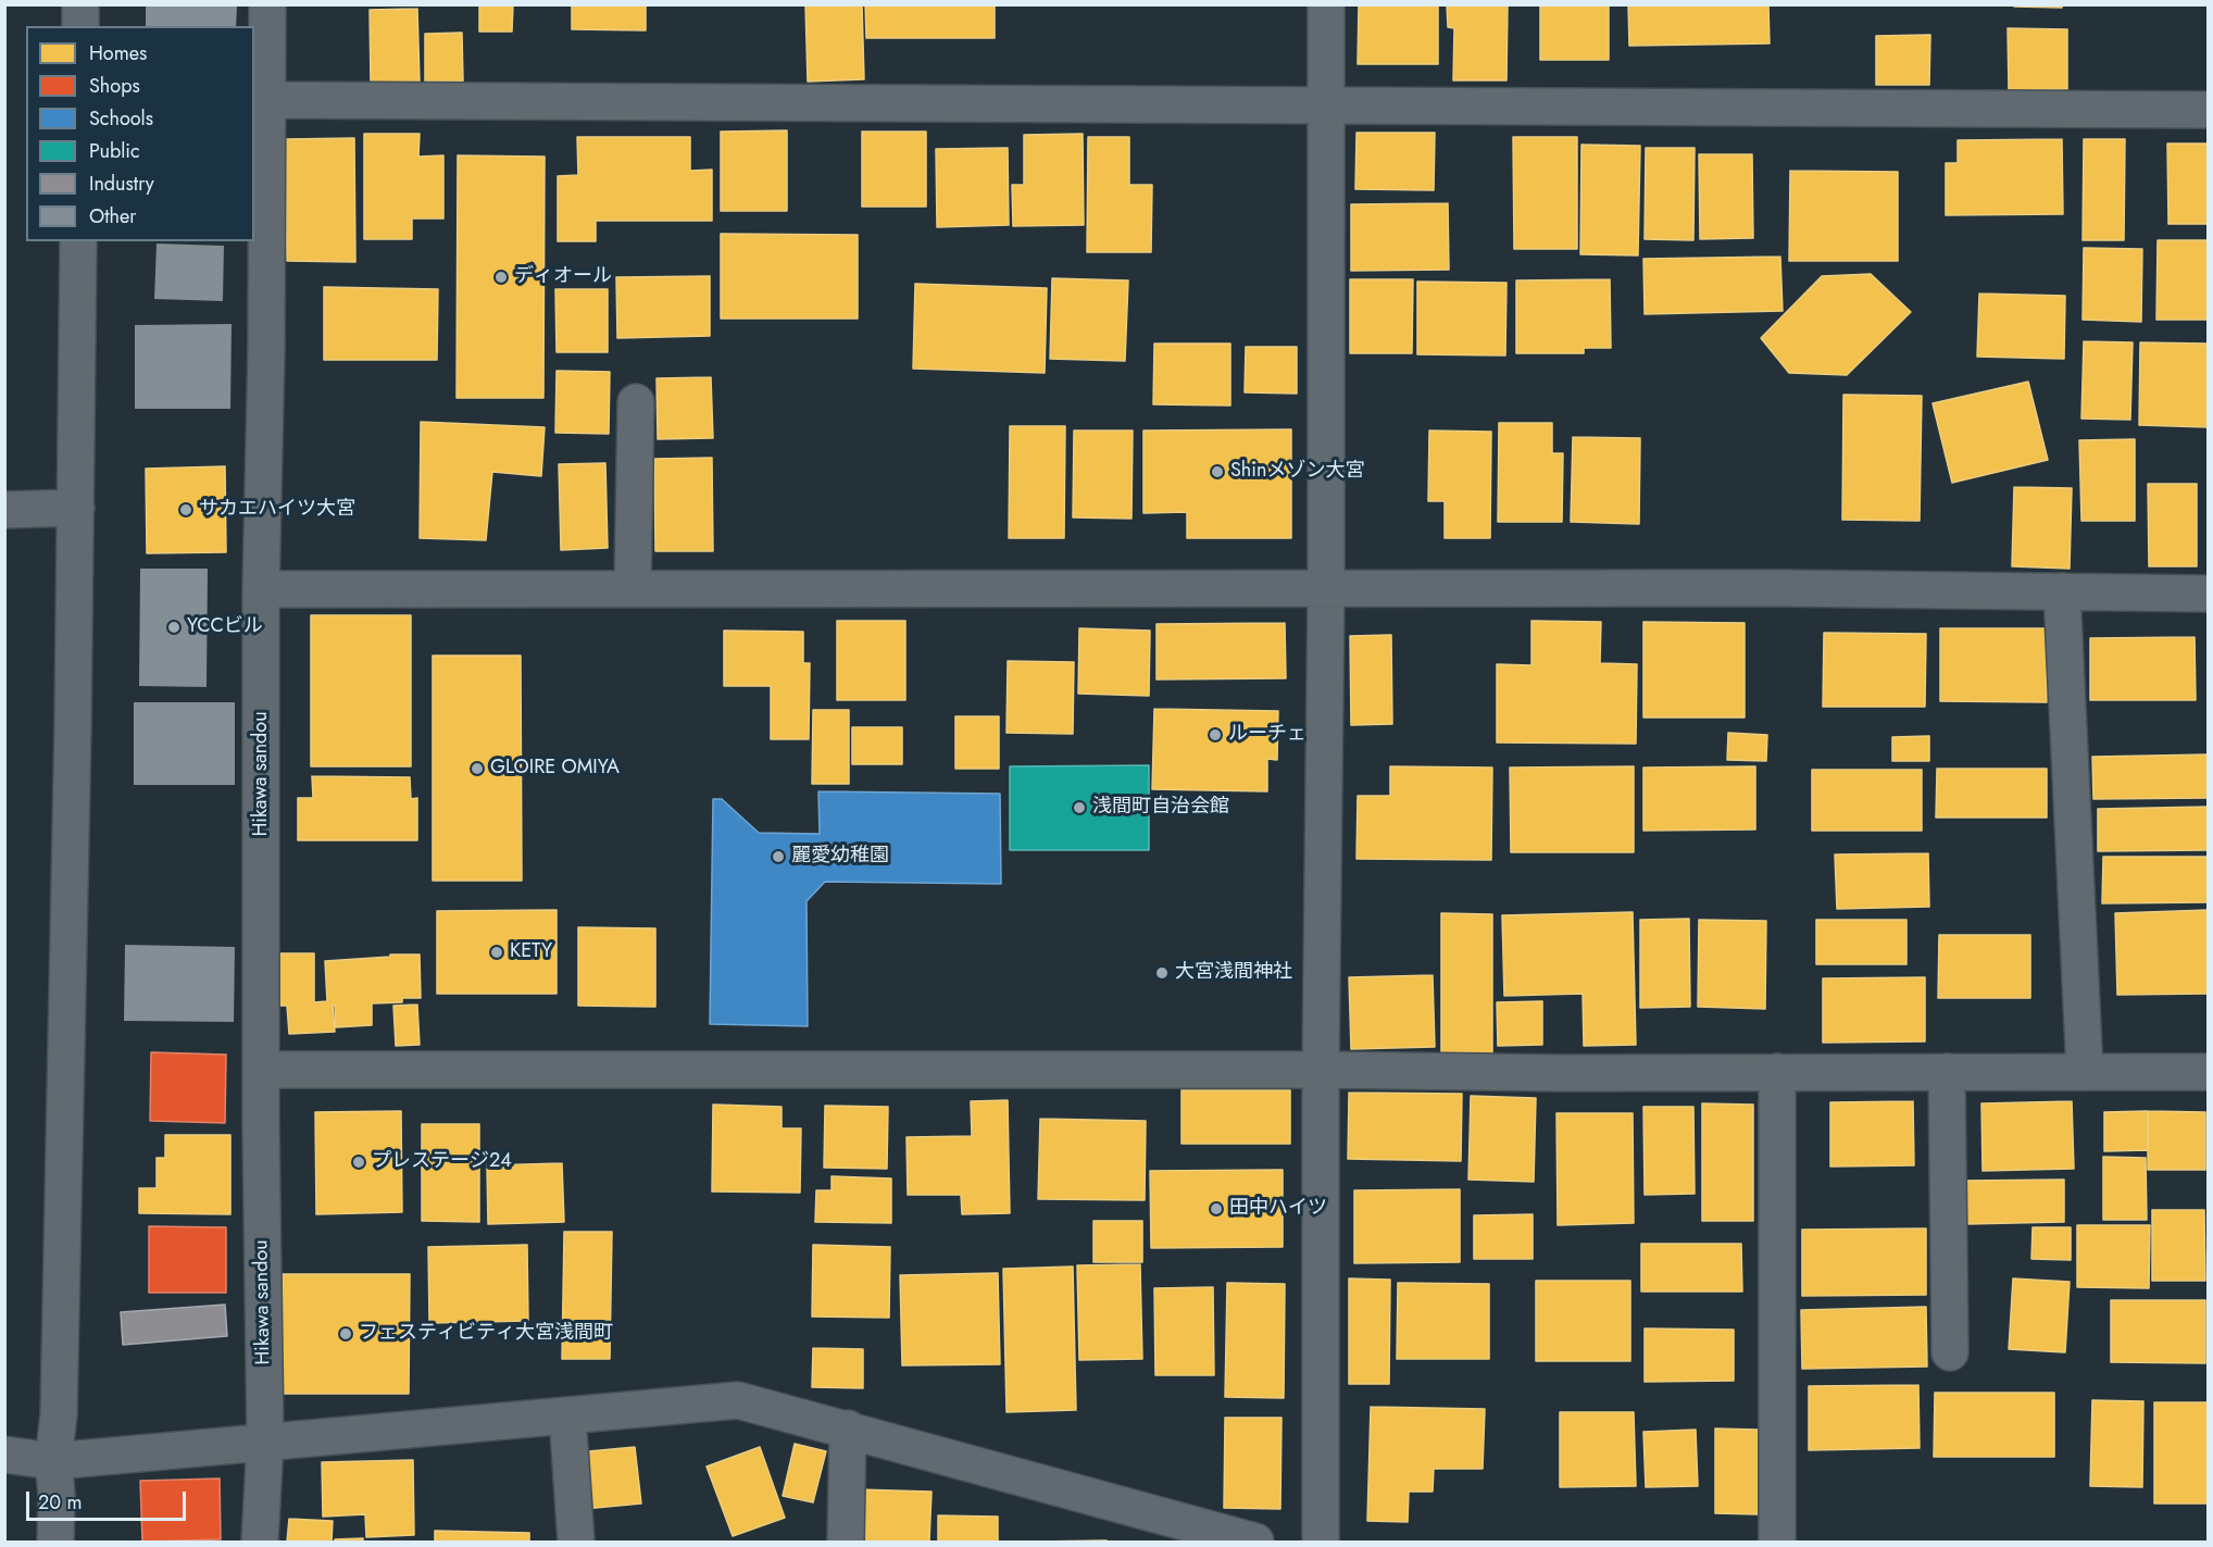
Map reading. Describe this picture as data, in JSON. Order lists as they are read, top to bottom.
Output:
{
  "streets": {
    "street": ["Hikawa sandou"]
  },
  "places": [
    "ディオール",
    "Shinメゾン大宮",
    "サカエハイツ大宮",
    "YCCビル",
    "ルーチェ",
    "GLOIRE OMIYA",
    "浅間町自治会館",
    "麗愛幼稚園",
    "KETY",
    "大宮浅間神社",
    "プレステージ24",
    "田中ハイツ",
    "フェスティビティ大宮浅間町"
  ],
  "legend": [
    "Homes",
    "Shops",
    "Schools",
    "Public",
    "Industry",
    "Other"
  ],
  "scale_bar": "20 m"
}
